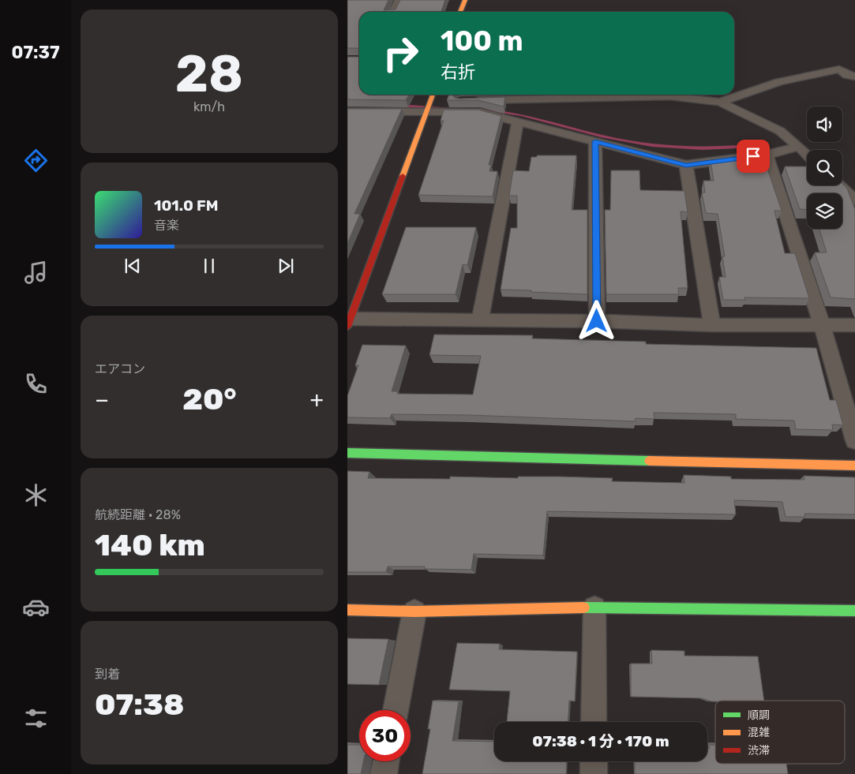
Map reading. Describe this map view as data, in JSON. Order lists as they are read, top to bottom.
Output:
{
  "legend": ["順調", "混雑", "渋滞"],
  "page": {
    "tabs": "07:37",
    "tile": [
      ["28", "km/h"],
      "エアコン",
      ["航続距離 · 28%", "140 km"],
      ["到着", "07:38"]
    ],
    "turn": ["100 m", "右折"],
    "song": ["101.0 FM", "音楽"],
    "heat": ["−", "20°", "+"],
    "limit": "30",
    "trip": "07:38 · 1 分 · 170 m"
  }
}
